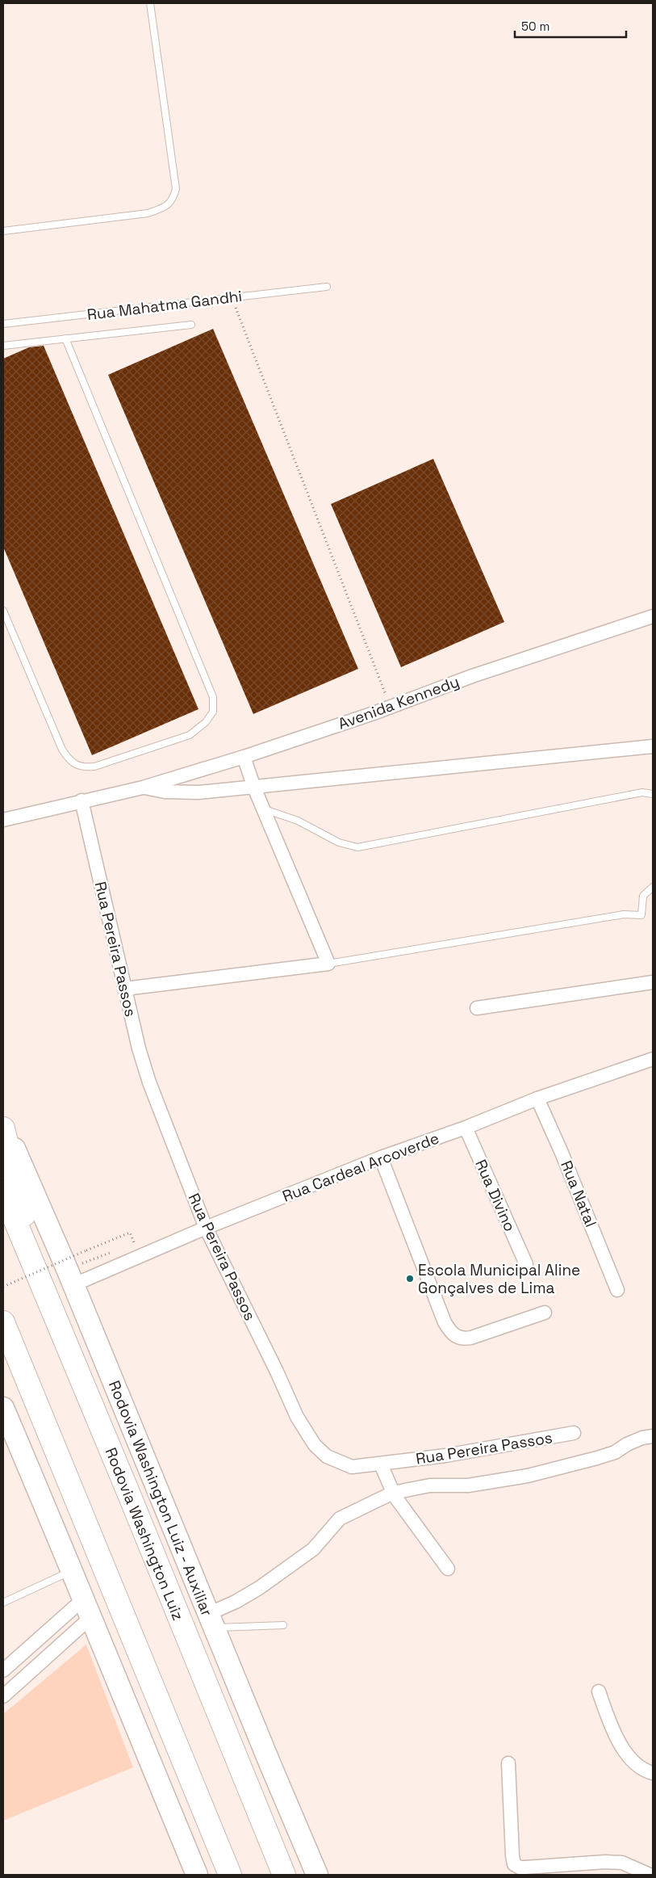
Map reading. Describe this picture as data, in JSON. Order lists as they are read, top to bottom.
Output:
{
  "streets": {
    "highway": ["Rodovia Washington Luiz - Auxiliar", "Rodovia Washington Luiz"],
    "street": [
      "Avenida Kennedy",
      "Rua Pereira Passos",
      "Rua Cardeal Arcoverde",
      "Rua Natal",
      "Rua Divino"
    ],
    "lane": ["Rua Mahatma Gandhi"]
  },
  "crossings": [
    ["Avenida Kennedy", "Rua Pereira Passos"],
    ["Rua Pereira Passos", "Rua Cardeal Arcoverde"],
    ["Rua Cardeal Arcoverde", "Rua Natal"],
    ["Rua Cardeal Arcoverde", "Rua Divino"],
    ["Rua Cardeal Arcoverde", "Rodovia Washington Luiz - Auxiliar"]
  ],
  "places": ["Escola Municipal Aline Gonçalves de Lima"],
  "scale_bar": "50 m"
}
